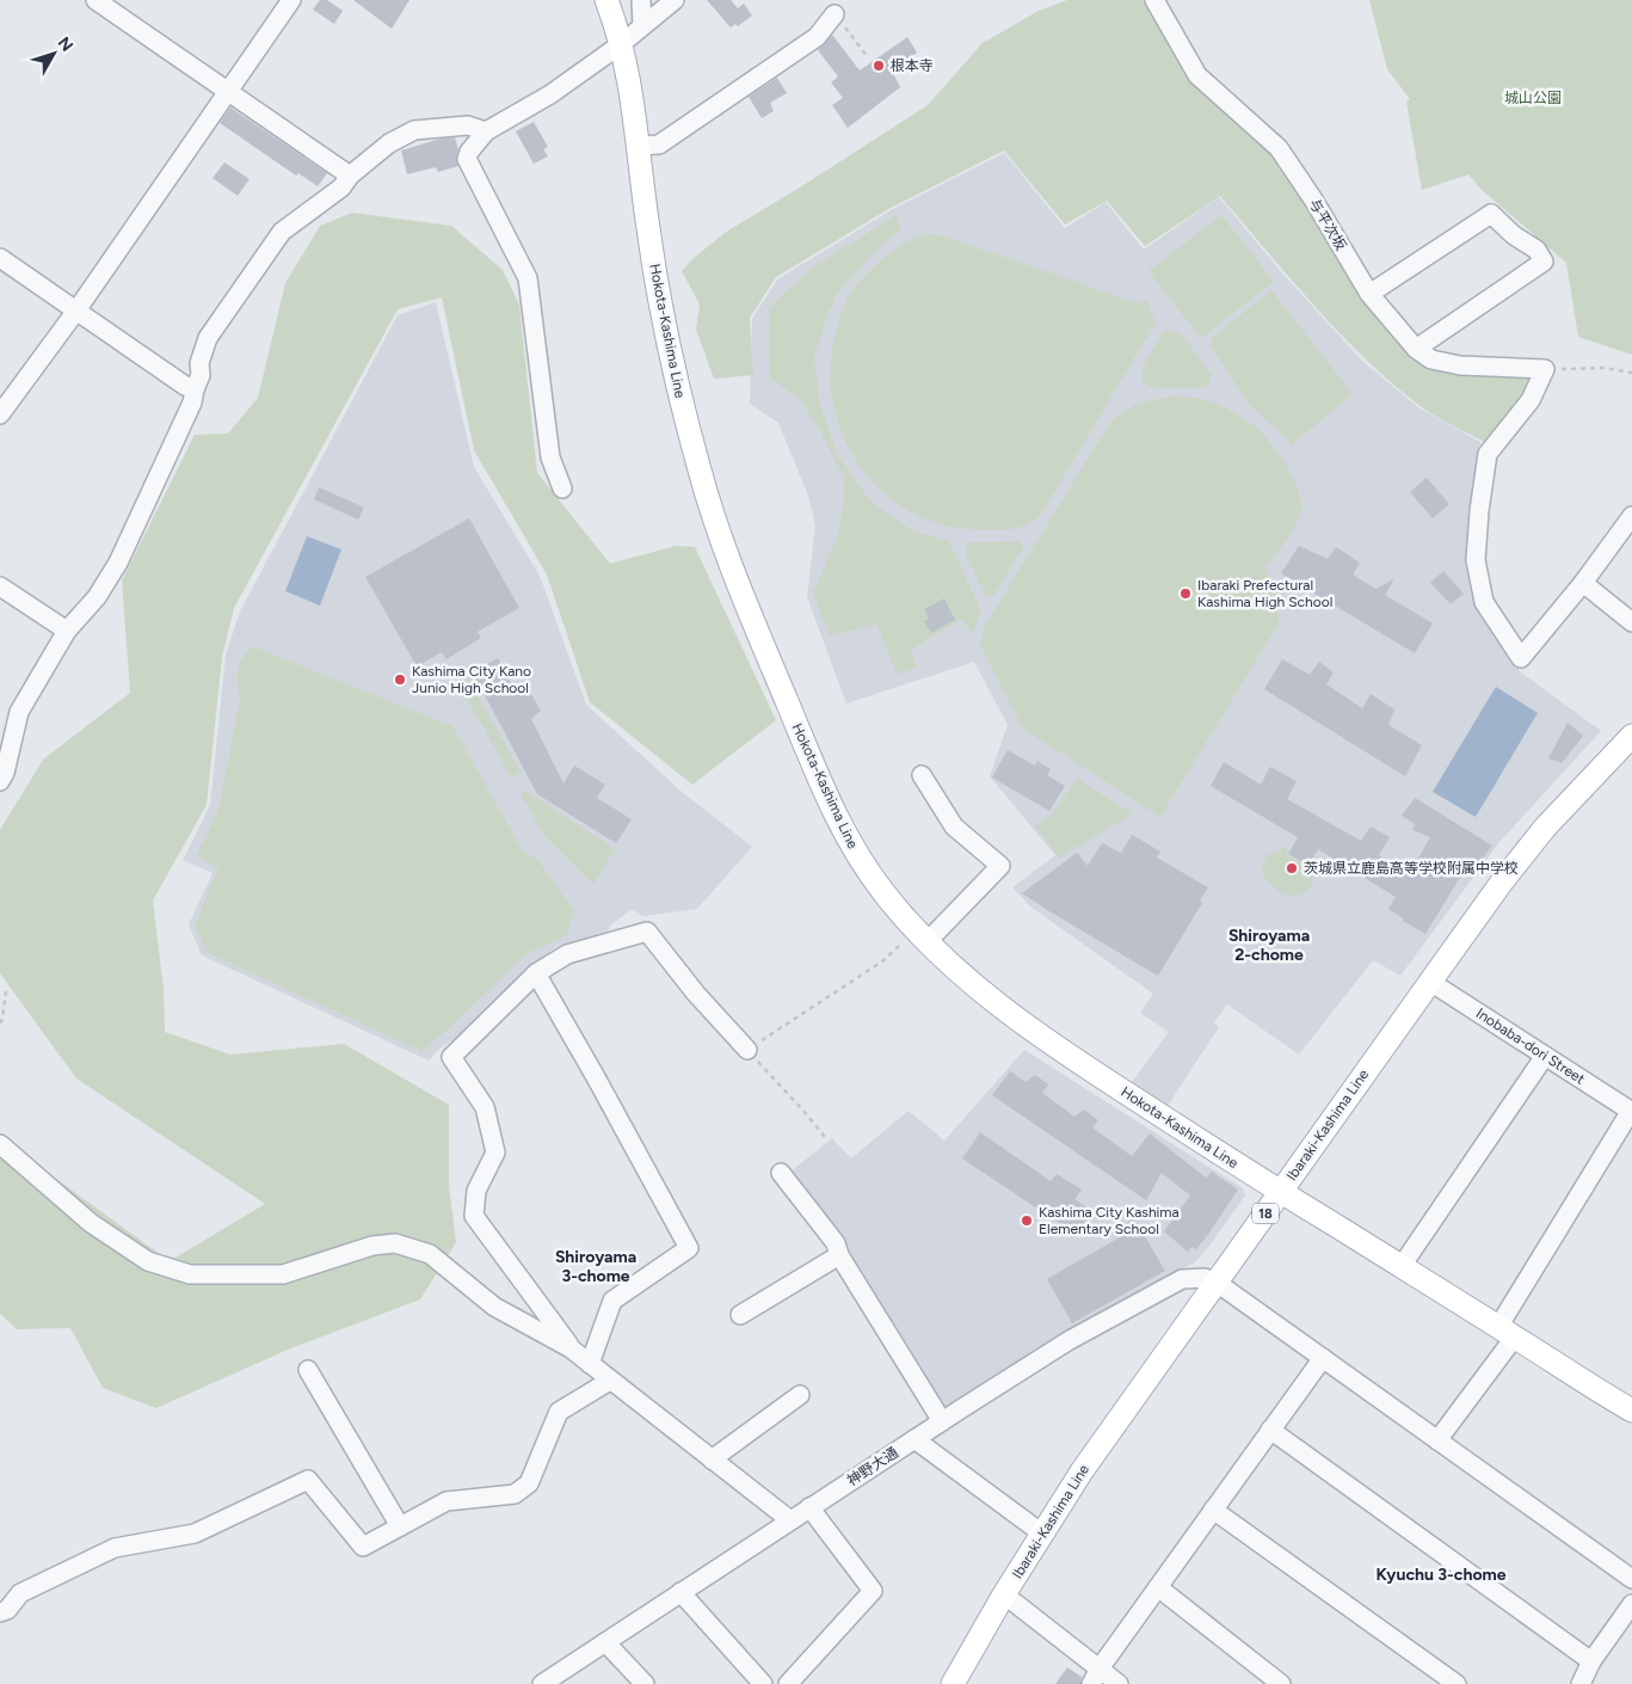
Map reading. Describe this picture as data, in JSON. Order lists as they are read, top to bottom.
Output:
{
  "streets": {
    "main road": ["Hokota-Kashima Line", "Ibaraki-Kashima Line", "18"],
    "street": ["与平次坂", "Inobaba-dori Street", "神野大通"]
  },
  "crossings": [
    ["Hokota-Kashima Line", "Ibaraki-Kashima Line"],
    ["Inobaba-dori Street", "Ibaraki-Kashima Line"],
    ["Ibaraki-Kashima Line", "神野大通"]
  ],
  "districts": ["Shiroyama 2-chome", "Shiroyama 3-chome", "Kyuchu 3-chome"],
  "parks": ["城山公園"],
  "places": [
    "根本寺",
    "Ibaraki Prefectural Kashima High School",
    "Kashima City Kano Junio High School",
    "茨城県立鹿島高等学校附属中学校",
    "Kashima City Kashima Elementary School"
  ],
  "north": "top right"
}
